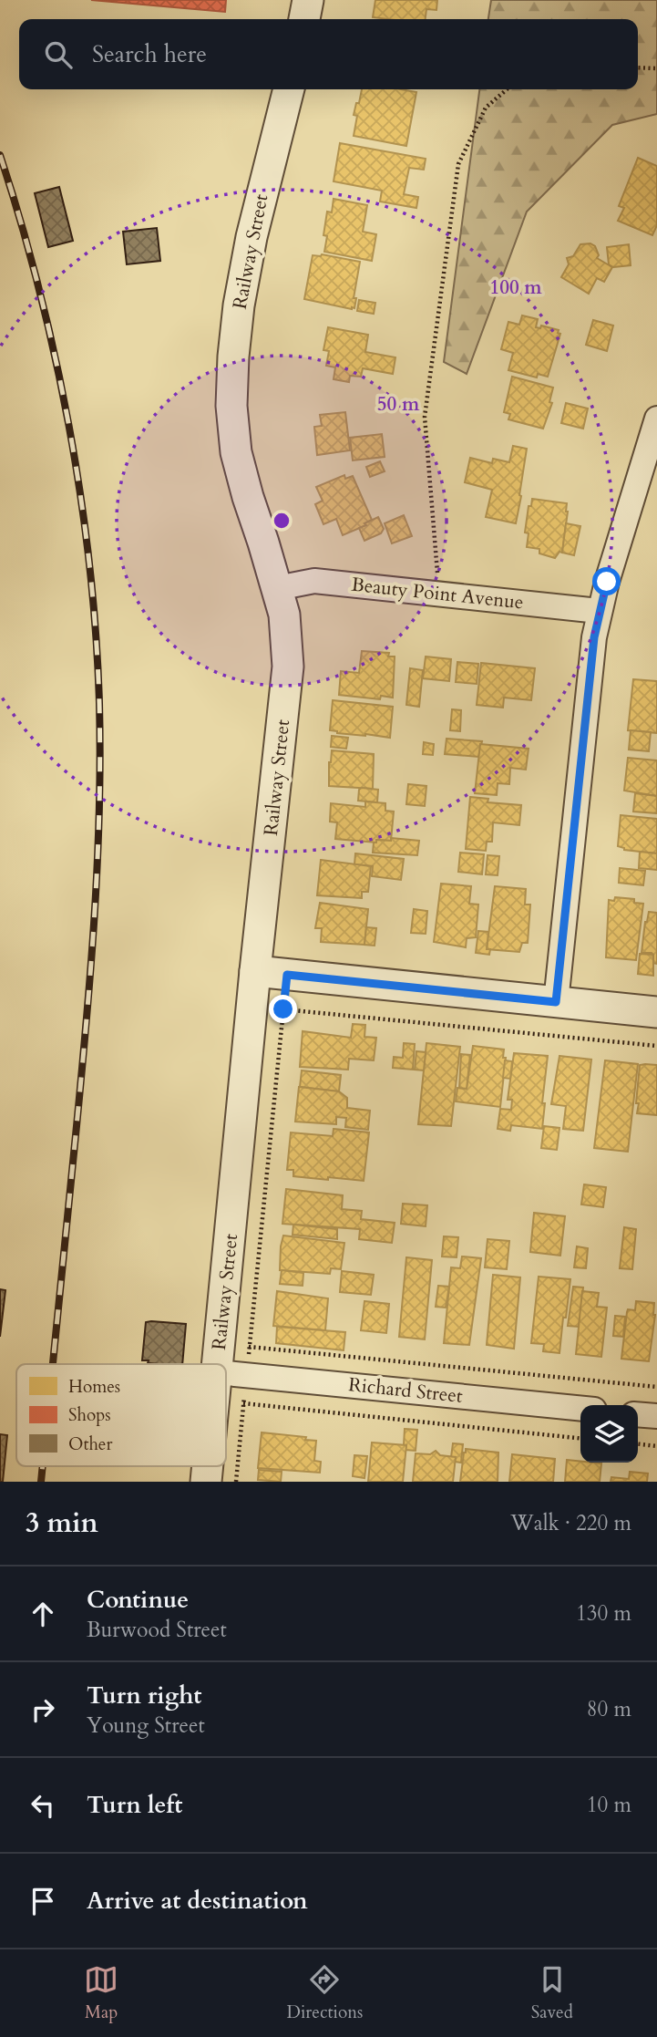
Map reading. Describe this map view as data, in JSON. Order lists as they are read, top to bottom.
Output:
{
  "streets": {
    "street": ["Railway Street", "Beauty Point Avenue", "Richard Street"]
  },
  "crossings": [
    ["Railway Street", "Beauty Point Avenue"],
    ["Railway Street", "Richard Street"]
  ],
  "legend": ["Homes", "Shops", "Other"],
  "page": {
    "search": "Search here",
    "heading": ["3 min", "Walk · 220 m"],
    "list": [
      ["Continue", "Burwood Street", "130 m"],
      ["Turn right", "Young Street", "80 m"],
      ["Turn left", "10 m"],
      "Arrive at destination"
    ],
    "nav": ["Map", "Directions", "Saved"]
  },
  "rings": ["100 m", "50 m"]
}
